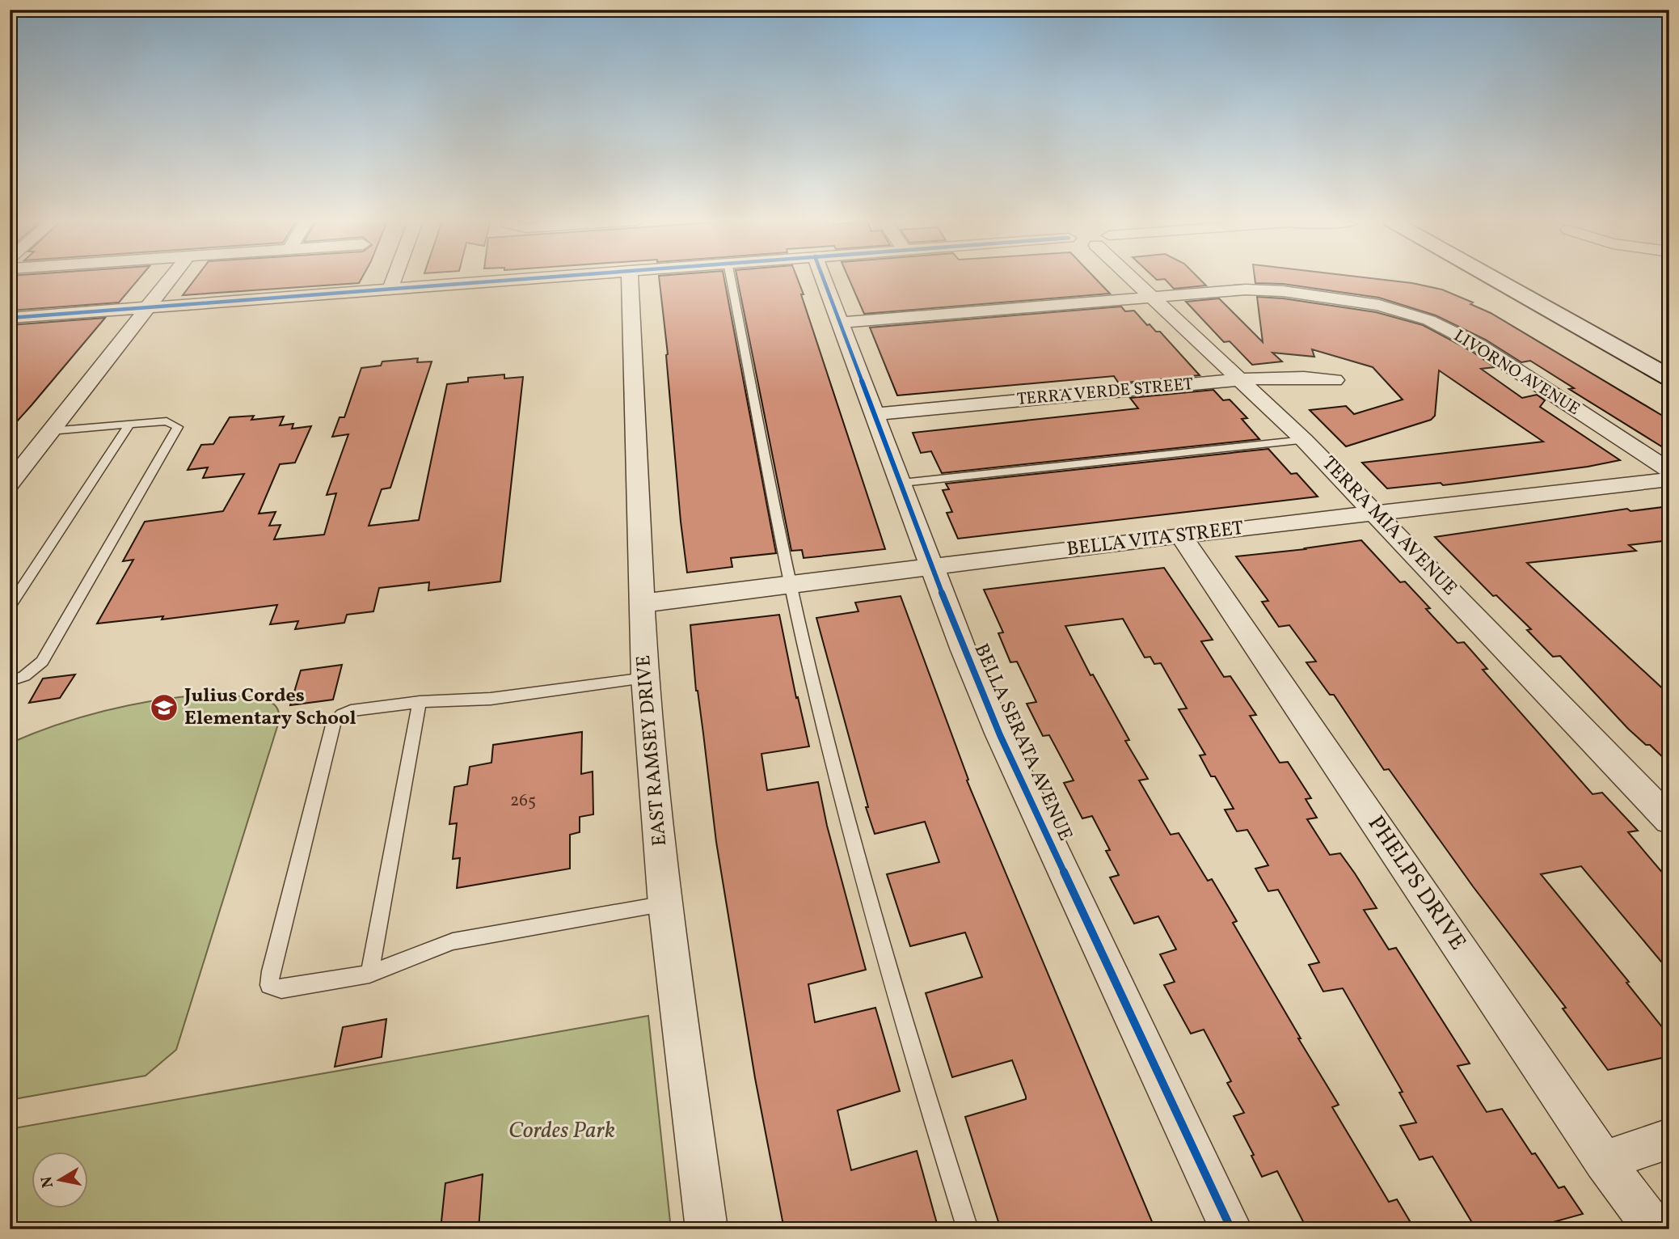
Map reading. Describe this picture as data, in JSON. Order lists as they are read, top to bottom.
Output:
{
  "streets": {
    "street": [
      "LIVORNO AVENUE",
      "TERRA VERDE STREET",
      "TERRA MIA AVENUE",
      "BELLA VITA STREET",
      "BELLA SERATA AVENUE",
      "EAST RAMSEY DRIVE",
      "PHELPS DRIVE"
    ]
  },
  "crossings": [
    ["LIVORNO AVENUE", "TERRA MIA AVENUE"],
    ["LIVORNO AVENUE", "BELLA SERATA AVENUE"],
    ["TERRA VERDE STREET", "TERRA MIA AVENUE"],
    ["TERRA VERDE STREET", "BELLA SERATA AVENUE"],
    ["TERRA MIA AVENUE", "BELLA VITA STREET"],
    ["BELLA VITA STREET", "BELLA SERATA AVENUE"],
    ["BELLA VITA STREET", "EAST RAMSEY DRIVE"],
    ["BELLA VITA STREET", "PHELPS DRIVE"]
  ],
  "parks": ["Cordes Park"],
  "places": {
    "school or university": ["Julius Cordes Elementary School"]
  },
  "house_numbers": ["265"],
  "north": "left"
}
